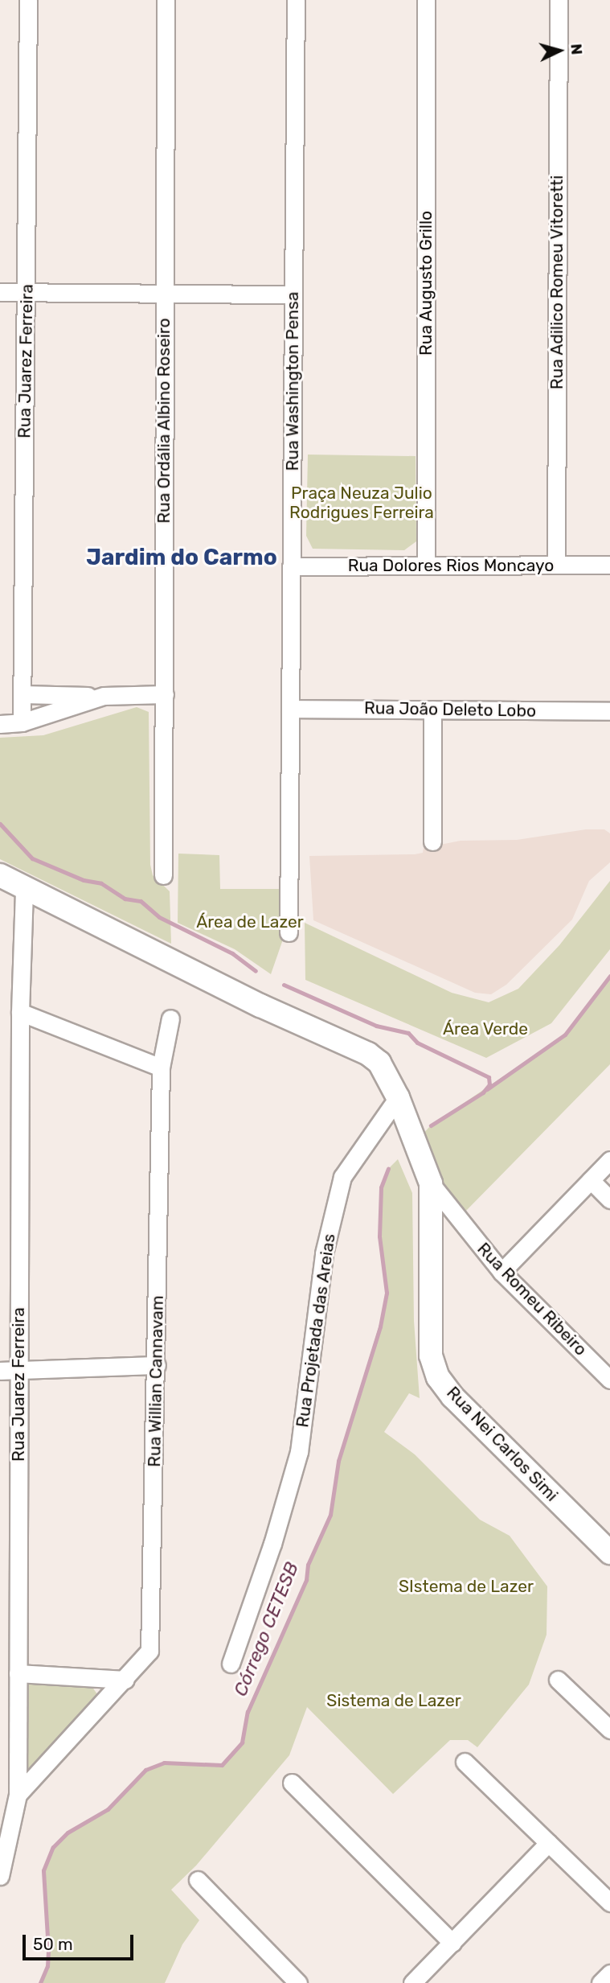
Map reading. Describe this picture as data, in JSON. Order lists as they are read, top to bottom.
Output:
{
  "streets": {
    "street": [
      "Rua Adilico Romeu Vitoretti",
      "Rua Augusto Grillo",
      "Rua Juarez Ferreira",
      "Rua Washington Pensa",
      "Rua Ordália Albino Roseiro",
      "Rua Dolores Rios Moncayo",
      "Rua João Deleto Lobo",
      "Rua Romeu Ribeiro",
      "Rua Projetada das Areias",
      "Rua Willian Cannavam",
      "Rua Nei Carlos Simi"
    ]
  },
  "crossings": [
    ["Rua Adilico Romeu Vitoretti", "Rua Dolores Rios Moncayo"],
    ["Rua Augusto Grillo", "Rua Dolores Rios Moncayo"],
    ["Rua Juarez Ferreira", "Rua Willian Cannavam"],
    ["Rua Washington Pensa", "Rua Dolores Rios Moncayo"],
    ["Rua Washington Pensa", "Rua João Deleto Lobo"],
    ["Rua Romeu Ribeiro", "Rua Projetada das Areias"],
    ["Rua Romeu Ribeiro", "Rua Nei Carlos Simi"]
  ],
  "districts": ["Jardim do Carmo"],
  "water": ["Córrego CETESB"],
  "parks": [
    "Praça Neuza Julio Rodrigues Ferreira",
    "Área de Lazer",
    "Área Verde",
    "SIstema de Lazer",
    "Sistema de Lazer"
  ],
  "scale_bar": "50 m",
  "north": "right"
}
